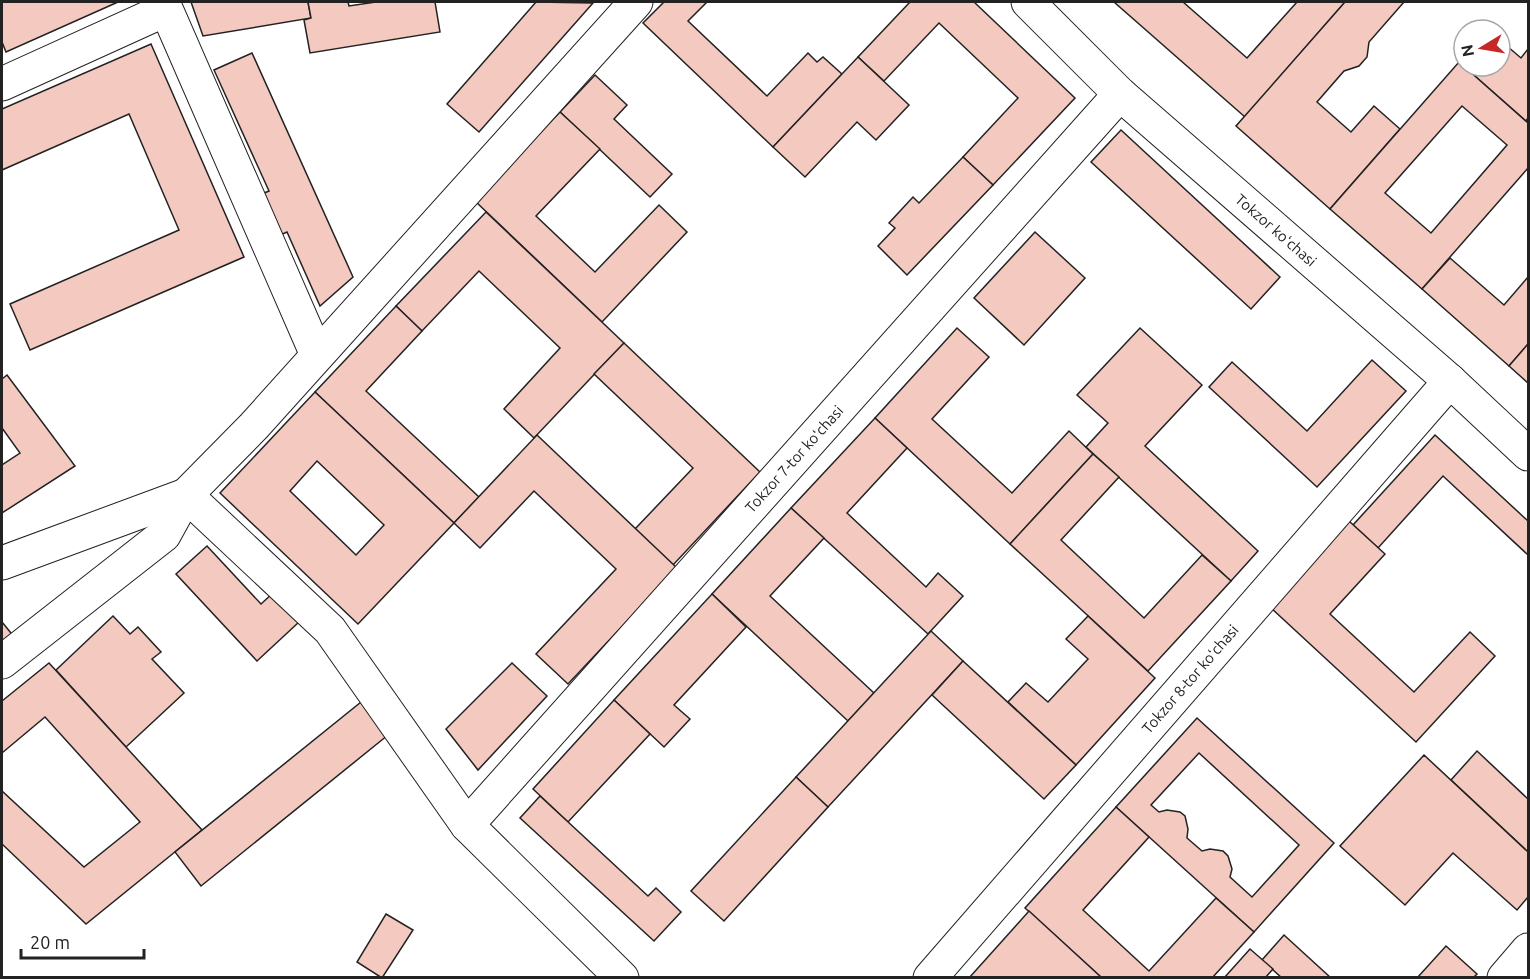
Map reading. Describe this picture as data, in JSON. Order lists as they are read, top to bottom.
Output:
{
  "streets": {
    "street": ["Tokzor koʻchasi", "Tokzor 7-tor koʻchasi", "Tokzor 8-tor koʻchasi"]
  },
  "crossings": [
    ["Tokzor koʻchasi", "Tokzor 7-tor koʻchasi"],
    ["Tokzor koʻchasi", "Tokzor 8-tor koʻchasi"]
  ],
  "scale_bar": "20 m",
  "north": "left"
}
